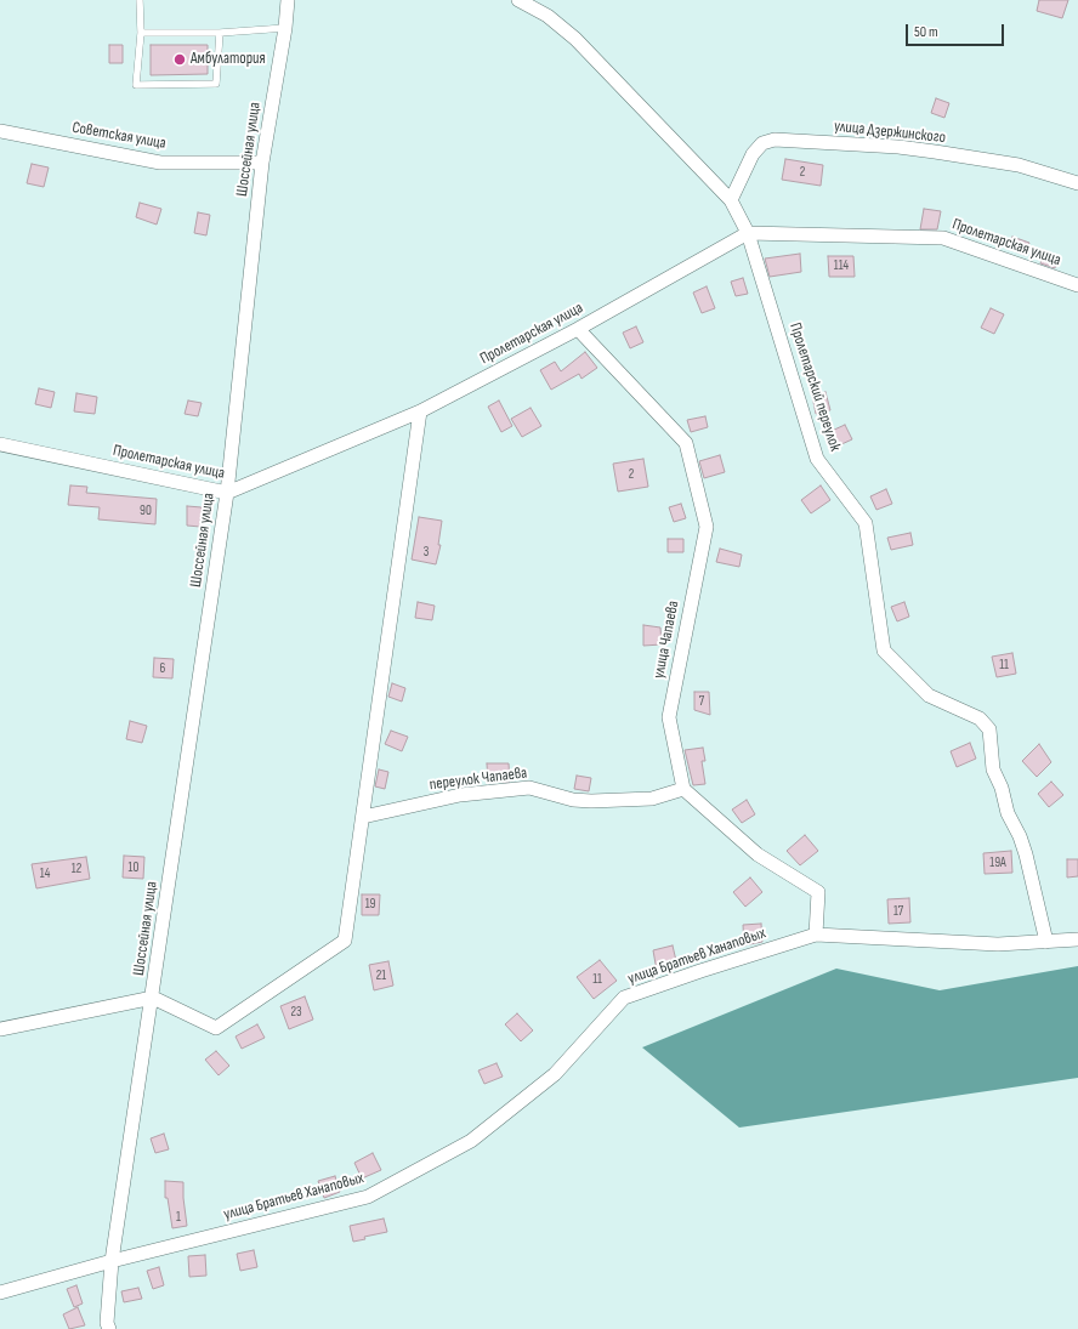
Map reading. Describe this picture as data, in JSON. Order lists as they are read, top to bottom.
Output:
{
  "streets": {
    "street": [
      "улица Дзержинского",
      "Советская улица",
      "Шоссейная улица",
      "Пролетарская улица",
      "Пролетарский переулок",
      "улица Чапаева",
      "переулок Чапаева",
      "улица Братьев Ханаповых"
    ]
  },
  "crossings": [
    ["улица Дзержинского", "Пролетарский переулок"],
    ["Советская улица", "Шоссейная улица"],
    ["Шоссейная улица", "Пролетарская улица"],
    ["Шоссейная улица", "переулок Чапаева"],
    ["Шоссейная улица", "улица Братьев Ханаповых"],
    ["Пролетарская улица", "Пролетарский переулок"],
    ["Пролетарская улица", "улица Чапаева"],
    ["Пролетарский переулок", "улица Братьев Ханаповых"],
    ["улица Чапаева", "переулок Чапаева"]
  ],
  "places": ["Амбулатория"],
  "house_numbers": [
    "2",
    "114",
    "2",
    "90",
    "3",
    "11",
    "6",
    "7",
    "19А",
    "10",
    "12",
    "14",
    "19",
    "17",
    "21",
    "11",
    "23",
    "1"
  ],
  "scale_bar": "50 m"
}
